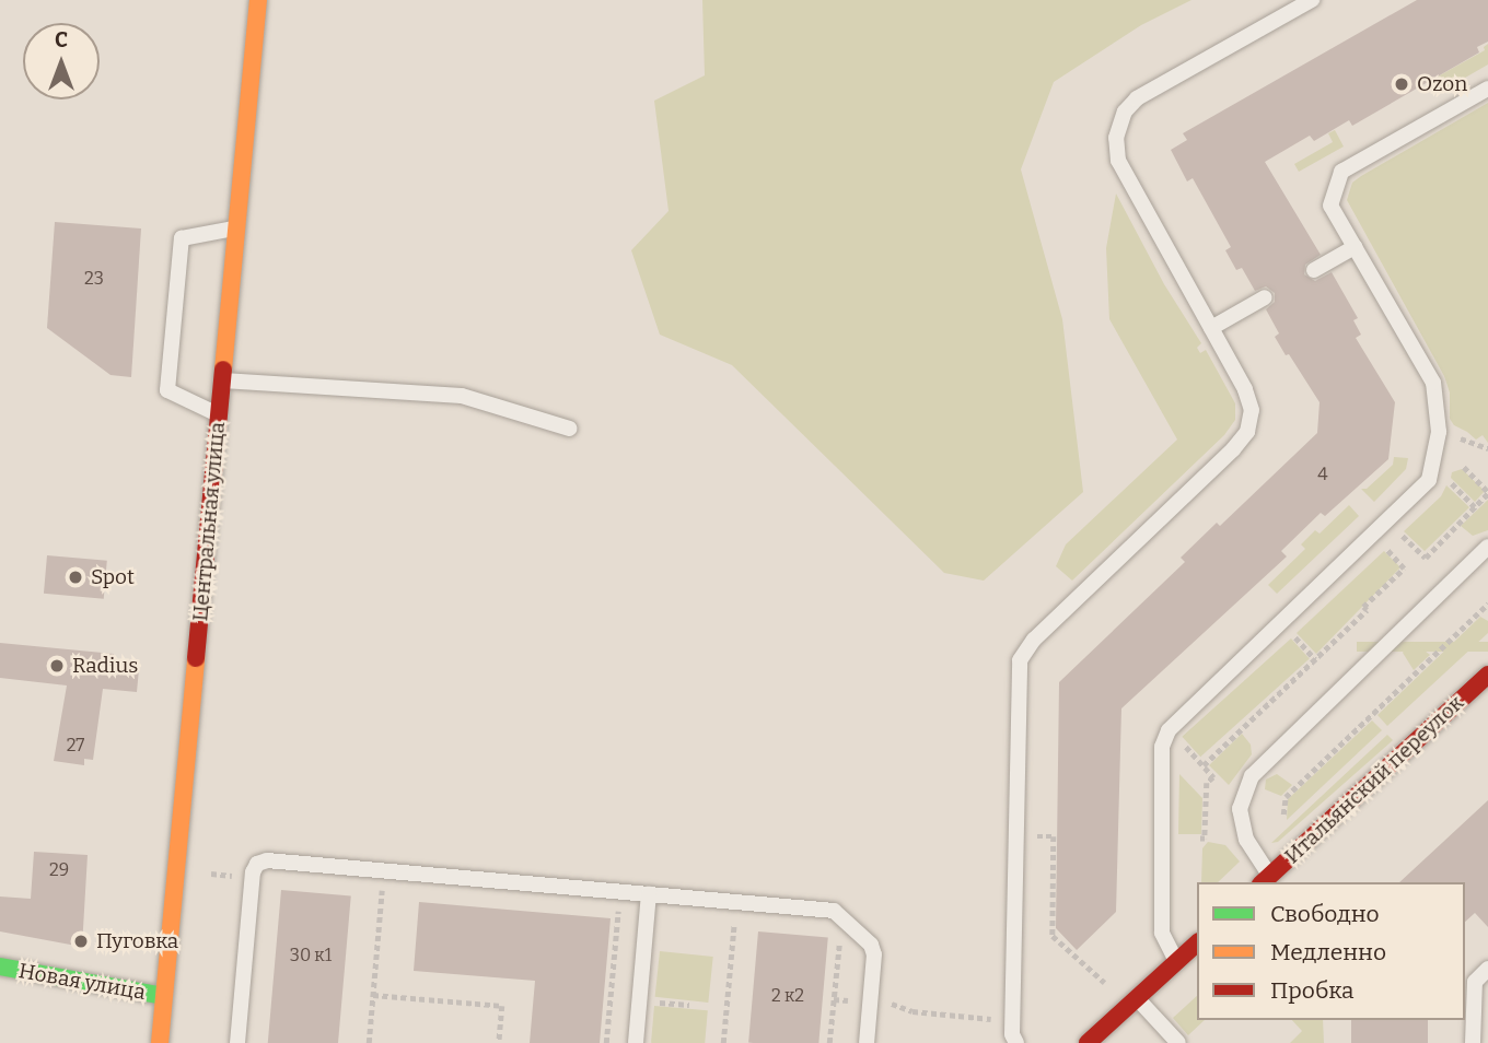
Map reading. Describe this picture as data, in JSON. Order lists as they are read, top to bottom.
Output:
{
  "streets": {
    "street": ["Центральная улица", "Итальянский переулок", "Новая улица"]
  },
  "crossings": [
    ["Центральная улица", "Новая улица"]
  ],
  "places": [
    "Ozon",
    "Spot",
    "Radius",
    "Пуговка"
  ],
  "house_numbers": [
    "23",
    "4",
    "27",
    "29",
    "30 к1",
    "2 к2"
  ],
  "legend": ["Свободно", "Медленно", "Пробка"],
  "north": "top"
}
